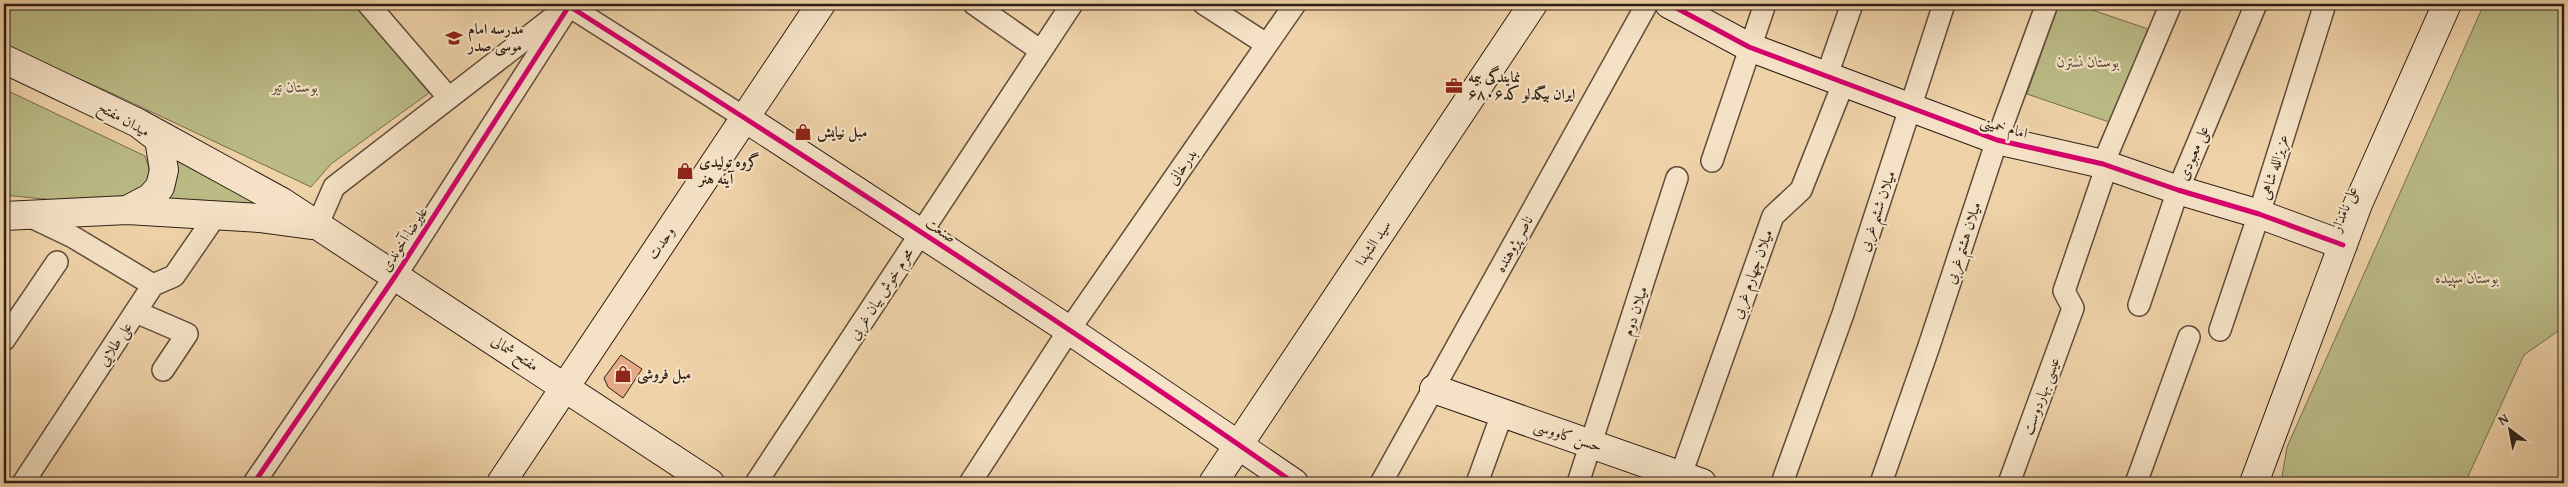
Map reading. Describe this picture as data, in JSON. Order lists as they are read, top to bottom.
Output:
{
  "streets": {
    "street": [
      "میدان مفتح",
      "امام خمینی",
      "علی معبودی",
      "بدرخانی",
      "عزیزالله شاهی",
      "علی نامدار",
      "میلان ششم غربی",
      "صنعت",
      "علیرضا آخوندی",
      "وحدت",
      "سید الشهدا",
      "میلان هشتم غربی",
      "ناصر پژوهنده",
      "میلان چهارم غربی",
      "محرم خوش بیان غربی",
      "میلان دوم",
      "علی طلایی",
      "مفتح شمالی",
      "عیسی بهاردوست",
      "حسن کاووسی"
    ]
  },
  "crossings": [
    ["میدان مفتح", "مفتح شمالی"],
    ["امام خمینی", "علی معبودی"],
    ["امام خمینی", "عزیزالله شاهی"],
    ["امام خمینی", "علی نامدار"],
    ["امام خمینی", "میلان ششم غربی"],
    ["امام خمینی", "میلان هشتم غربی"],
    ["امام خمینی", "میلان چهارم غربی"],
    ["امام خمینی", "عیسی بهاردوست"],
    ["بدرخانی", "صنعت"],
    ["صنعت", "علیرضا آخوندی"],
    ["صنعت", "وحدت"],
    ["صنعت", "سید الشهدا"],
    ["صنعت", "محرم خوش بیان غربی"],
    ["علیرضا آخوندی", "مفتح شمالی"],
    ["وحدت", "مفتح شمالی"],
    ["ناصر پژوهنده", "حسن کاووسی"],
    ["میلان چهارم غربی", "حسن کاووسی"],
    ["میلان دوم", "حسن کاووسی"]
  ],
  "parks": ["بوستان نسترن", "بوستان تیر", "بوستان سپیده"],
  "places": {
    "school or university": ["مدرسه امام موسی صدر"],
    "office": ["نمایندگی بیمه ایران بیگدلو کد۶۸۰۶"],
    "shop": ["مبل نیایش", "گروه تولیدی آینه هنر", "مبل فروشی"]
  },
  "north": "top left"
}
